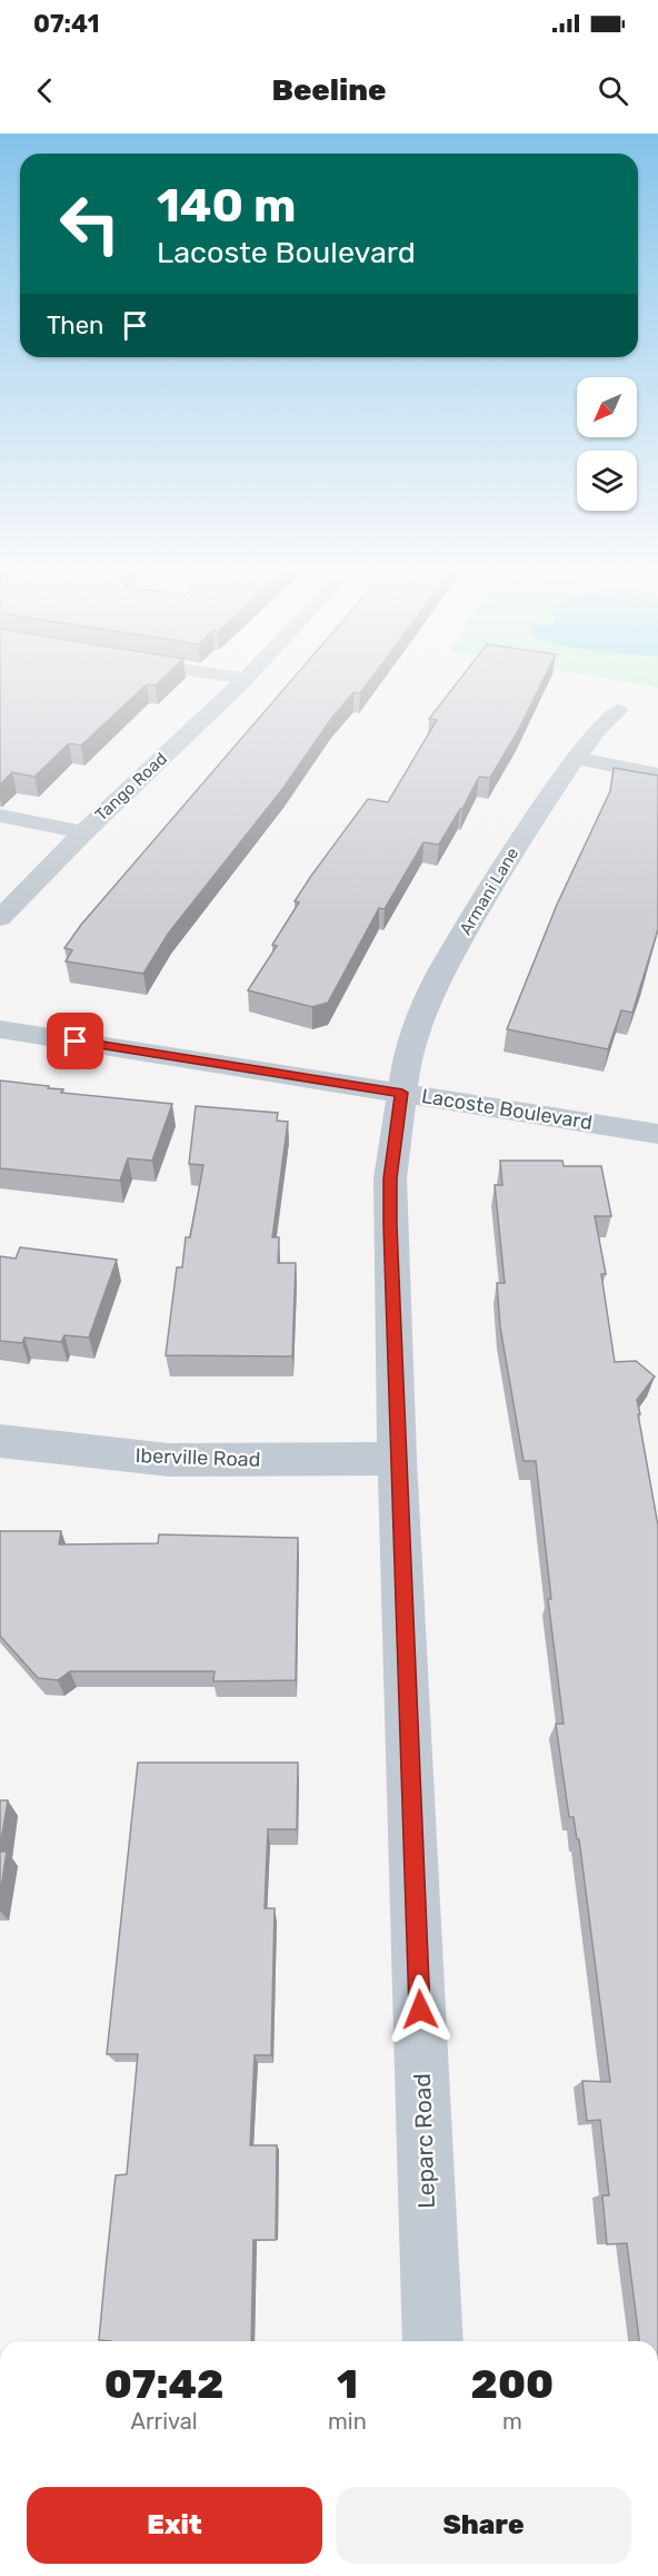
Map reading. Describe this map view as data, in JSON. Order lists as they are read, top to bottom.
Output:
{
  "streets": {
    "street": [
      "Tango Road",
      "Armani Lane",
      "Lacoste Boulevard",
      "Iberville Road",
      "Leparc Road"
    ]
  },
  "crossings": [
    ["Armani Lane", "Lacoste Boulevard"],
    ["Armani Lane", "Leparc Road"],
    ["Lacoste Boulevard", "Leparc Road"],
    ["Iberville Road", "Leparc Road"]
  ],
  "north": "bottom left",
  "page": {
    "status": "07:41",
    "header": "Beeline",
    "turn": ["140 m", "Lacoste Boulevard"],
    "then": "Then",
    "eta": [
      "07:42",
      "Arrival",
      "1",
      "min",
      "200",
      "m"
    ],
    "buttons": ["Exit", "Share"]
  }
}
